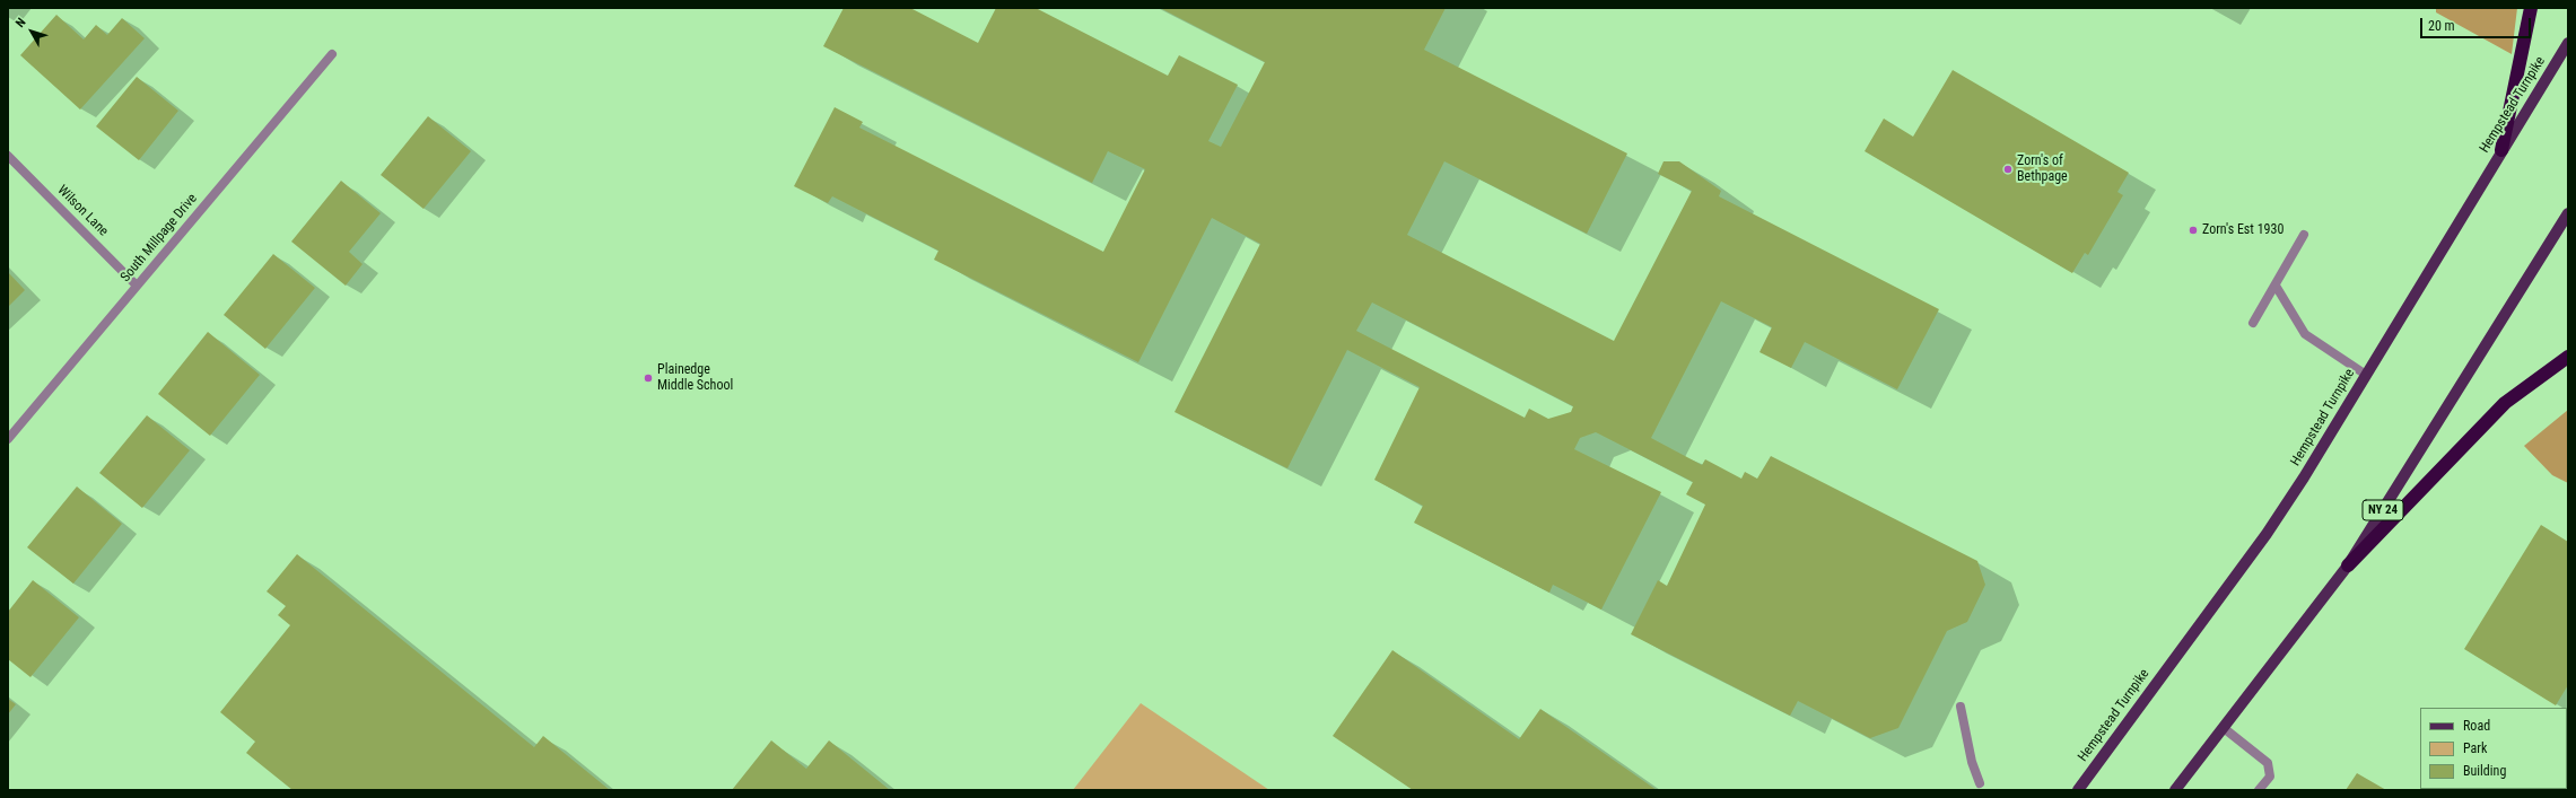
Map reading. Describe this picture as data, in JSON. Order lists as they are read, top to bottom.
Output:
{
  "streets": {
    "main road": ["Hempstead Turnpike", "NY 24"],
    "street": ["Wilson Lane", "South Millpage Drive"]
  },
  "crossings": [
    ["Wilson Lane", "South Millpage Drive"]
  ],
  "places": ["Zorn's of Bethpage", "Zorn's Est 1930", "Plainedge Middle School"],
  "legend": ["Road", "Park", "Building"],
  "scale_bar": "20 m",
  "north": "top left"
}
